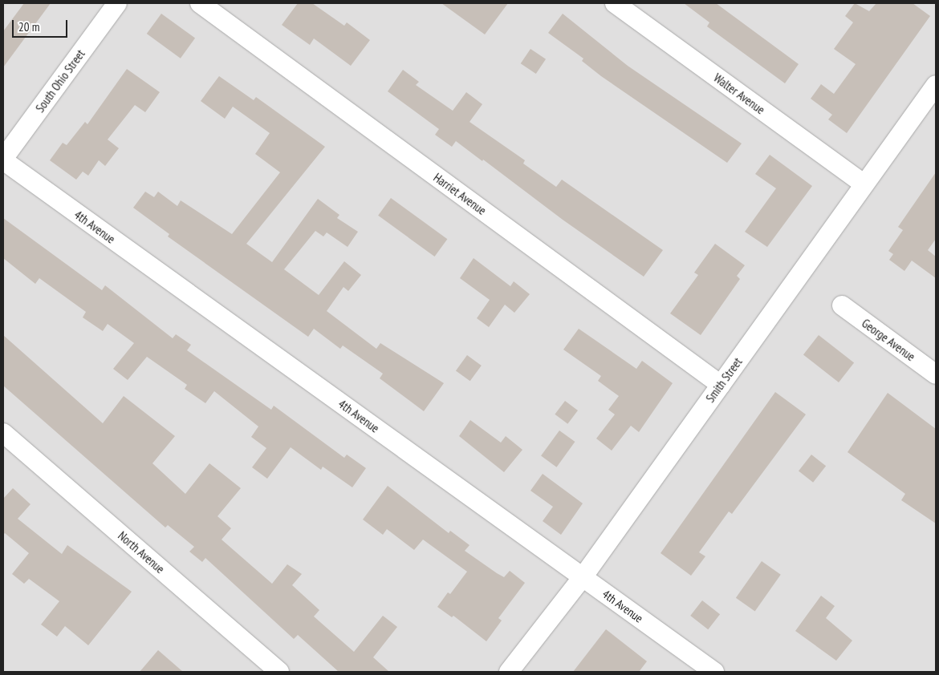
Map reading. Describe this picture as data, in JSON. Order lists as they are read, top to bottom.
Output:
{
  "streets": {
    "street": [
      "South Ohio Street",
      "Walter Avenue",
      "Harriet Avenue",
      "4th Avenue",
      "George Avenue",
      "Smith Street",
      "North Avenue"
    ]
  },
  "crossings": [
    ["South Ohio Street", "4th Avenue"],
    ["Walter Avenue", "Smith Street"],
    ["Harriet Avenue", "Smith Street"],
    ["4th Avenue", "Smith Street"]
  ],
  "scale_bar": "20 m"
}
